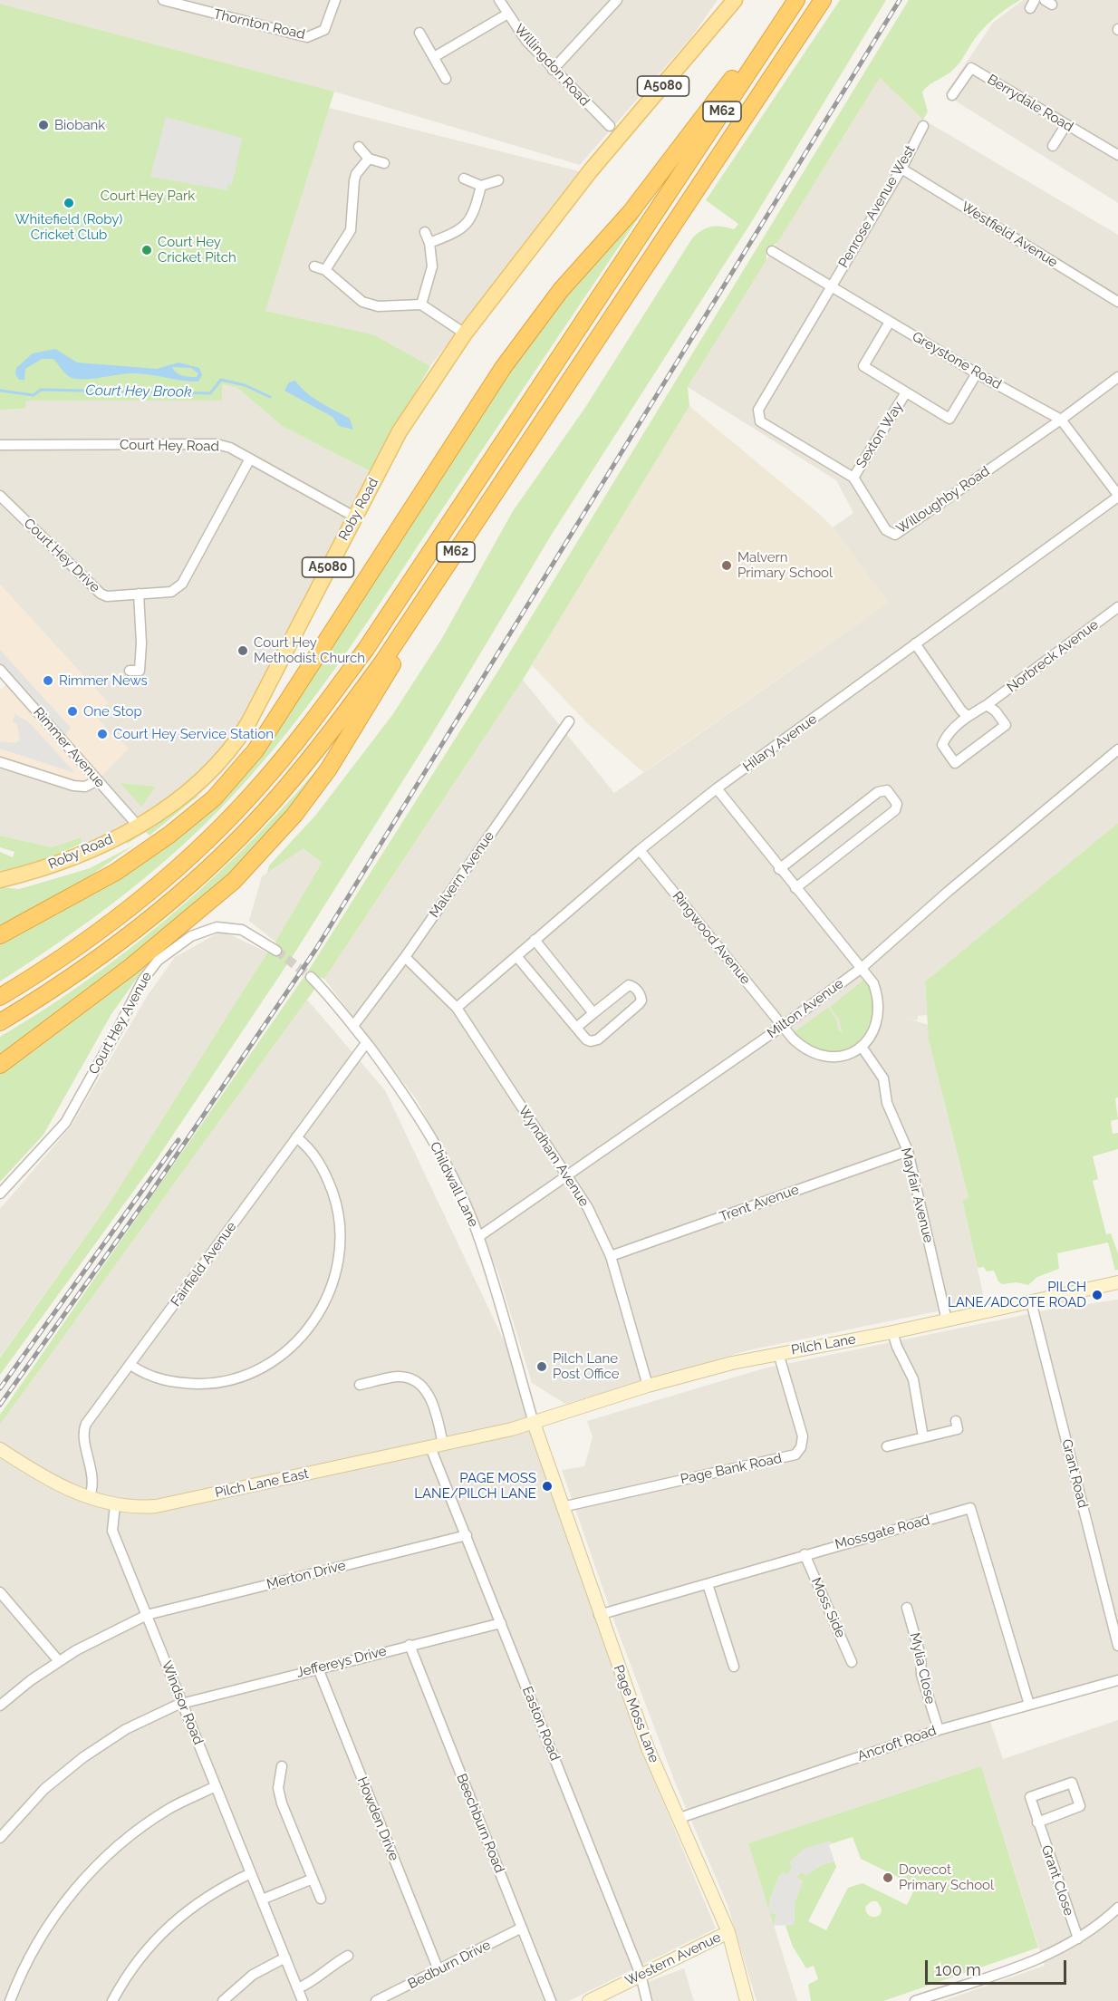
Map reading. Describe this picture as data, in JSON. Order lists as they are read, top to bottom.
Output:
{
  "streets": {
    "highway": ["M62"],
    "main road": ["A5080", "Roby Road"],
    "street": [
      "Thornton Road",
      "Willingdon Road",
      "Berrydale Road",
      "Penrose Avenue West",
      "Westfield Avenue",
      "Greystone Road",
      "Sexton Way",
      "Court Hey Road",
      "Willoughby Road",
      "Court Hey Drive",
      "Norbreck Avenue",
      "Hilary Avenue",
      "Rimmer Avenue",
      "Malvern Avenue",
      "Ringwood Avenue",
      "Milton Avenue",
      "Court Hey Avenue",
      "Wyndham Avenue",
      "Childwall Lane",
      "Mayfair Avenue",
      "Trent Avenue",
      "Fairfield Avenue",
      "Pilch Lane",
      "Page Bank Road",
      "Grant Road",
      "Pilch Lane East",
      "Mossgate Road",
      "Merton Drive",
      "Moss Side",
      "Jeffereys Drive",
      "Mylia Close",
      "Windsor Road",
      "Page Moss Lane",
      "Easton Road",
      "Ancroft Road",
      "Howden Drive",
      "Beechburn Road",
      "Grant Close",
      "Western Avenue",
      "Bedburn Drive"
    ]
  },
  "crossings": [
    ["Penrose Avenue West", "Westfield Avenue"],
    ["Penrose Avenue West", "Greystone Road"],
    ["Penrose Avenue West", "Willoughby Road"],
    ["Greystone Road", "Sexton Way"],
    ["Greystone Road", "Willoughby Road"],
    ["Greystone Road", "Hilary Avenue"],
    ["Sexton Way", "Willoughby Road"],
    ["Court Hey Road", "Roby Road"],
    ["Court Hey Road", "Court Hey Drive"],
    ["Roby Road", "Rimmer Avenue"],
    ["Hilary Avenue", "Ringwood Avenue"],
    ["Hilary Avenue", "Wyndham Avenue"],
    ["Malvern Avenue", "Wyndham Avenue"],
    ["Malvern Avenue", "Childwall Lane"],
    ["Ringwood Avenue", "Milton Avenue"],
    ["Milton Avenue", "Wyndham Avenue"],
    ["Milton Avenue", "Childwall Lane"],
    ["Wyndham Avenue", "Trent Avenue"],
    ["Wyndham Avenue", "Pilch Lane"],
    ["Childwall Lane", "Fairfield Avenue"],
    ["Childwall Lane", "Pilch Lane"],
    ["Childwall Lane", "Pilch Lane East"],
    ["Childwall Lane", "Page Moss Lane"],
    ["Mayfair Avenue", "Trent Avenue"],
    ["Mayfair Avenue", "Pilch Lane"],
    ["Fairfield Avenue", "Pilch Lane East"],
    ["Pilch Lane", "Page Bank Road"],
    ["Pilch Lane", "Grant Road"],
    ["Pilch Lane", "Pilch Lane East"],
    ["Pilch Lane", "Page Moss Lane"],
    ["Page Bank Road", "Page Moss Lane"],
    ["Pilch Lane East", "Windsor Road"],
    ["Pilch Lane East", "Page Moss Lane"],
    ["Pilch Lane East", "Easton Road"],
    ["Mossgate Road", "Moss Side"],
    ["Mossgate Road", "Page Moss Lane"],
    ["Mossgate Road", "Ancroft Road"],
    ["Merton Drive", "Windsor Road"],
    ["Merton Drive", "Easton Road"],
    ["Jeffereys Drive", "Windsor Road"],
    ["Jeffereys Drive", "Easton Road"],
    ["Jeffereys Drive", "Howden Drive"],
    ["Jeffereys Drive", "Beechburn Road"],
    ["Mylia Close", "Ancroft Road"],
    ["Page Moss Lane", "Ancroft Road"],
    ["Page Moss Lane", "Western Avenue"],
    ["Easton Road", "Western Avenue"],
    ["Howden Drive", "Bedburn Drive"],
    ["Beechburn Road", "Bedburn Drive"]
  ],
  "water": ["Court Hey Brook"],
  "parks": ["Court Hey Park"],
  "places": [
    "Biobank",
    "Whitefield (Roby) Cricket Club",
    "Court Hey Cricket Pitch",
    "Malvern Primary School",
    "Court Hey Methodist Church",
    "Rimmer News",
    "One Stop",
    "Court Hey Service Station",
    "PILCH LANE/ADCOTE ROAD",
    "Pilch Lane Post Office",
    "PAGE MOSS LANE/PILCH LANE",
    "Dovecot Primary School"
  ],
  "scale_bar": "100 m"
}
